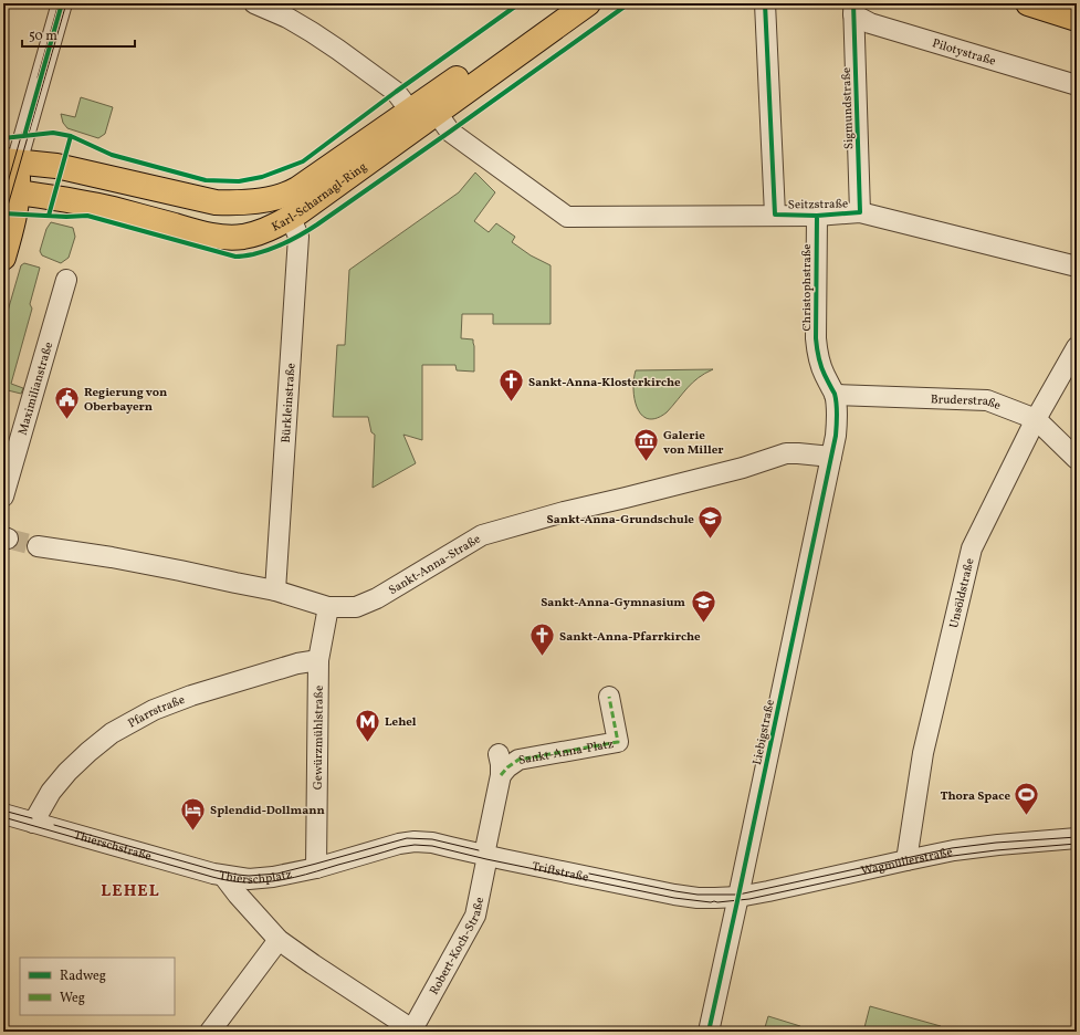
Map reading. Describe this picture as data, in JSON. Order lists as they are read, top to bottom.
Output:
{
  "streets": {
    "main road": ["Karl-Scharnagl-Ring"],
    "street": [
      "Pilotystraße",
      "Sigmundstraße",
      "Seitzstraße",
      "Christophstraße",
      "Maximilianstraße",
      "Bruderstraße",
      "Bürkleinstraße",
      "Sankt-Anna-Straße",
      "Unsöldstraße",
      "Pfarrstraße",
      "Liebigstraße",
      "Gewürzmühlstraße",
      "Sankt-Anna-Platz",
      "Thierschstraße",
      "Wagmüllerstraße",
      "Triftstraße",
      "Thierschplatz",
      "Robert-Koch-Straße"
    ]
  },
  "crossings": [
    ["Pilotystraße", "Sigmundstraße"],
    ["Sigmundstraße", "Seitzstraße"],
    ["Karl-Scharnagl-Ring", "Seitzstraße"],
    ["Karl-Scharnagl-Ring", "Bürkleinstraße"],
    ["Seitzstraße", "Christophstraße"],
    ["Christophstraße", "Bruderstraße"],
    ["Christophstraße", "Liebigstraße"],
    ["Bruderstraße", "Unsöldstraße"],
    ["Bürkleinstraße", "Sankt-Anna-Straße"],
    ["Sankt-Anna-Straße", "Liebigstraße"],
    ["Sankt-Anna-Straße", "Gewürzmühlstraße"],
    ["Unsöldstraße", "Wagmüllerstraße"],
    ["Pfarrstraße", "Gewürzmühlstraße"],
    ["Pfarrstraße", "Thierschstraße"],
    ["Liebigstraße", "Wagmüllerstraße"],
    ["Liebigstraße", "Triftstraße"],
    ["Gewürzmühlstraße", "Thierschplatz"],
    ["Thierschstraße", "Thierschplatz"],
    ["Wagmüllerstraße", "Triftstraße"],
    ["Triftstraße", "Thierschplatz"],
    ["Triftstraße", "Robert-Koch-Straße"],
    ["Thierschplatz", "Robert-Koch-Straße"]
  ],
  "districts": ["LEHEL"],
  "places": {
    "church": ["Sankt-Anna-Klosterkirche", "Sankt-Anna-Pfarrkirche"],
    "public building": ["Regierung von Oberbayern"],
    "museum": ["Galerie von Miller"],
    "school or university": ["Sankt-Anna-Grundschule", "Sankt-Anna-Gymnasium"],
    "metro station": ["Lehel"],
    "sports": ["Thora Space"],
    "hotel": ["Splendid-Dollmann"]
  },
  "legend": ["Radweg", "Weg"],
  "scale_bar": "50 m"
}
